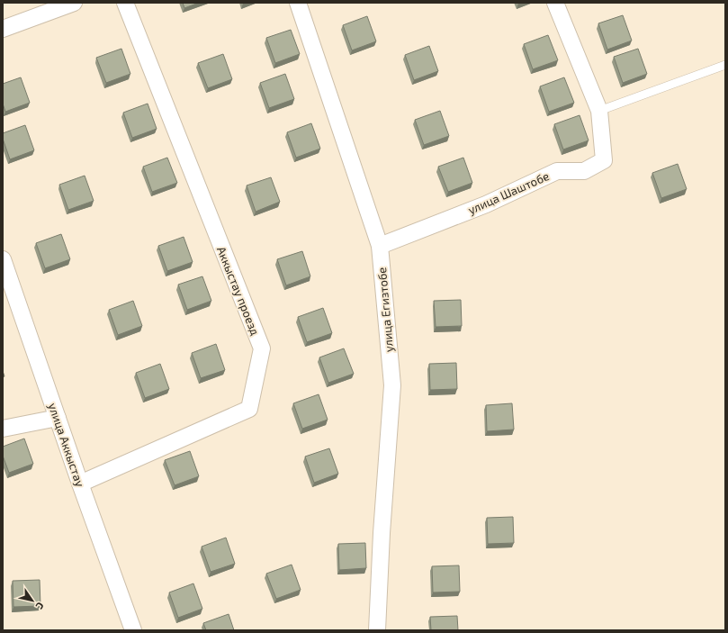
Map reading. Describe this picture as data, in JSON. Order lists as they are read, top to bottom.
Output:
{
  "streets": {
    "street": [
      "улица Шаштобе",
      "Аккыстау проезд",
      "улица Егизтобе",
      "улица Аккыстау"
    ]
  },
  "crossings": [
    ["улица Шаштобе", "улица Егизтобе"],
    ["Аккыстау проезд", "улица Аккыстау"]
  ],
  "north": "bottom right"
}
